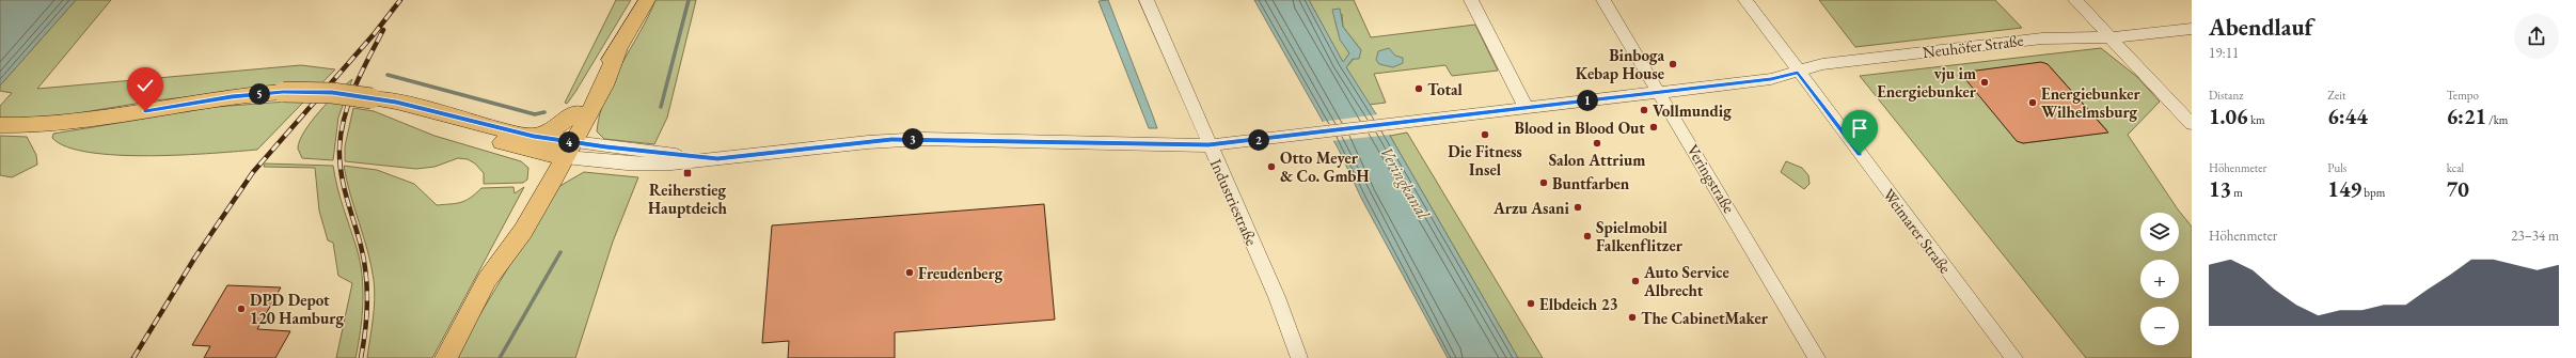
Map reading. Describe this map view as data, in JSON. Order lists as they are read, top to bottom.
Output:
{
  "streets": {
    "main road": ["Neuhöfer Straße"],
    "street": ["Veringstraße", "Industriestraße", "Weimarer Straße"]
  },
  "crossings": [
    ["Neuhöfer Straße", "Veringstraße"],
    ["Neuhöfer Straße", "Industriestraße"],
    ["Neuhöfer Straße", "Weimarer Straße"]
  ],
  "water": ["Veringkanal"],
  "places": {
    "other": [
      "Binboga Kebap House",
      "vju im Energiebunker",
      "Total",
      "Energiebunker Wilhelmsburg",
      "Vollmundig",
      "Blood in Blood Out",
      "Die Fitness Insel",
      "Salon Attrium",
      "Otto Meyer & Co. GmbH",
      "Buntfarben",
      "Arzu Asani",
      "Spielmobil Falkenflitzer",
      "Freudenberg",
      "Auto Service Albrecht",
      "Elbdeich 23",
      "DPD Depot 120 Hamburg",
      "The CabinetMaker"
    ],
    "transit": ["Reiherstieg Hauptdeich"]
  },
  "page": {
    "heading": ["Abendlauf", "19:11"],
    "stats": [
      ["Distanz", "1.06 km"],
      ["Zeit", "6:44"],
      ["Tempo", "6:21 /km"],
      ["Höhenmeter", "13 m"],
      ["Puls", "149 bpm"],
      ["kcal", "70"]
    ],
    "pins": [
      "5",
      "1",
      "3",
      "2",
      "4"
    ],
    "map_buttons": ["+", "−"],
    "chart": ["Höhenmeter", "23–34 m"]
  }
}
